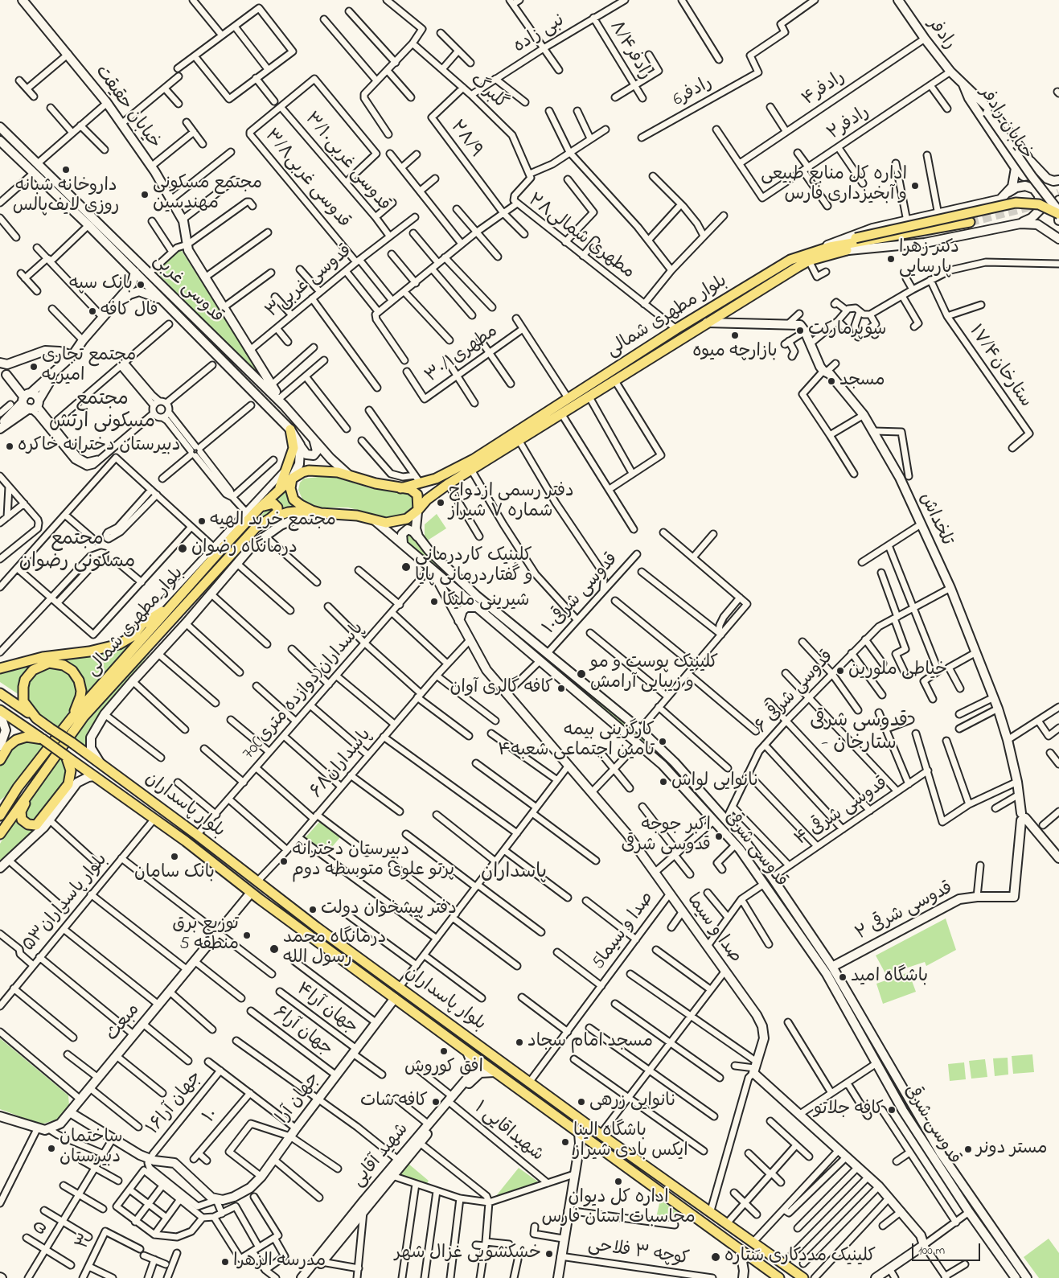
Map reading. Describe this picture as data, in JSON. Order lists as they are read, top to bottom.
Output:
{
  "streets": {
    "main road": [
      "رادفر",
      "خیابان حقیقت",
      "خیابان رادفر",
      "قدوسی غربی",
      "بلوار مطهرى شمالى",
      "تلخداش",
      "بلوار مطهری شمالی",
      "بلوار پاسداران",
      "قدوسی شرقی",
      "قدوسی شرقی ۲",
      "صدا و سیما",
      "مبعث",
      "جهان آرا",
      "شهید آقایی"
    ],
    "street": [
      "نبی زاده",
      "رادفر۸/۴",
      "رادفر۴",
      "گلبرگ",
      "6رادفر",
      "رادفر۲",
      "۲۸/۹",
      "قدوسی غربی۳/۱۰",
      "قدوسی غربی۳/۸",
      "مطهرى شمالى۲۸",
      "قدوسی غربی۳",
      "مطهری۳۰/۱",
      "ستارخان۱۷/۴",
      "قدوسی شرقی۱۰",
      "70پاسداران(دوازده متری)",
      "قدوسی شرقی ۶",
      "پاسداران۶۸",
      "قدوسی شرقی ۴",
      "بلوار پاسداران۵۳",
      "5صدا و سیما",
      "جهان آرا۴",
      "جهان آرا۶",
      "جهان آرا۱۶",
      "۱۰",
      "۱ شهیداقایی",
      "۵",
      "۳",
      "کوچه ۳ فلاحی"
    ]
  },
  "crossings": [
    ["نبی زاده", "رادفر۸/۴"],
    ["نبی زاده", "گلبرگ"],
    ["رادفر", "رادفر۴"],
    ["رادفر", "رادفر۲"],
    ["رادفر", "خیابان رادفر"],
    ["رادفر۴", "رادفر۲"],
    ["گلبرگ", "۲۸/۹"],
    ["خیابان حقیقت", "قدوسی غربی۳"],
    ["خیابان حقیقت", "قدوسی غربی"],
    ["۲۸/۹", "مطهرى شمالى۲۸"],
    ["قدوسی غربی۳/۱۰", "قدوسی غربی۳/۸"],
    ["قدوسی غربی۳/۱۰", "قدوسی غربی۳"],
    ["قدوسی غربی۳/۸", "مطهرى شمالى۲۸"],
    ["قدوسی غربی۳/۸", "قدوسی غربی۳"],
    ["مطهرى شمالى۲۸", "بلوار مطهرى شمالى"],
    ["بلوار مطهرى شمالى", "بلوار مطهری شمالی"],
    ["بلوار مطهرى شمالى", "قدوسی شرقی"],
    ["تلخداش", "قدوسی شرقی ۶"],
    ["تلخداش", "قدوسی شرقی ۲"],
    ["قدوسی شرقی۱۰", "قدوسی شرقی"],
    ["قدوسی شرقی۱۰", "صدا و سیما"],
    ["بلوار مطهری شمالی", "قدوسی شرقی"],
    ["70پاسداران(دوازده متری)", "بلوار پاسداران"],
    ["70پاسداران(دوازده متری)", "قدوسی شرقی"],
    ["70پاسداران(دوازده متری)", "صدا و سیما"],
    ["قدوسی شرقی ۶", "قدوسی شرقی"],
    ["پاسداران۶۸", "بلوار پاسداران"],
    ["پاسداران۶۸", "صدا و سیما"],
    ["بلوار پاسداران", "بلوار پاسداران۵۳"],
    ["بلوار پاسداران", "5صدا و سیما"],
    ["بلوار پاسداران", "مبعث"],
    ["بلوار پاسداران", "جهان آرا"],
    ["قدوسی شرقی ۴", "قدوسی شرقی"],
    ["قدوسی شرقی", "قدوسی شرقی ۲"],
    ["قدوسی شرقی", "صدا و سیما"],
    ["صدا و سیما", "5صدا و سیما"],
    ["جهان آرا۴", "جهان آرا"],
    ["جهان آرا۶", "جهان آرا"],
    ["جهان آرا", "جهان آرا۱۶"],
    ["۱ شهیداقایی", "شهید آقایی"]
  ],
  "districts": [
    "مجتمع مسکونی ارتش",
    "مجتمع مسکونی رضوان",
    "قدوسی شرقی - ستارخان",
    "پاسداران"
  ],
  "places": [
    "داروخانه شبانه روزی لایف‌پالس",
    "اداره کل منابع طبیعى و آبخیزدارى فارس",
    "مجتمع مسکونی مهندسین",
    "دکتر زهرا پارسایی",
    "بانک سپه",
    "فال کافه",
    "سوپرمارکت",
    "بازارچه میوه",
    "مجتمع تجاری امیریه",
    "مسجد",
    "دبیرستان دخترانه خاکره",
    "دفتر رسمی ازدواج شماره ۷ شیراز",
    "مجتمع خرید الهیه",
    "درمانگاه رضوان",
    "کلینیک کاردرمانی و گفتاردرمانی پایا",
    "شیرینى ملیکا",
    "خیاطی ملورین",
    "کلینیک پوست و مو و زیبایی آرامش",
    "کافه گالری آوان",
    "کارگزینی بیمه تامین اجتماعی شعبه۴",
    "نانوایی لواش",
    "اکبر جوجه قدوسی شرقی",
    "بانک سامان",
    "دبیرستان دخترانه پرتو علوی متوسطه دوم",
    "دفتر پیشخوان دولت",
    "توزیع برق منطقه 5",
    "درمانگاه محمد رسول الله",
    "باشگاه امید",
    "مسجد امام سجاد",
    "افق کوروش",
    "کافه شات",
    "نانوایی زرهی",
    "کافه جلاتو",
    "باشگاه الینا ایکس بادی شیراز",
    "ساختمان دبیرستان",
    "مستر دونر",
    "اداره کل دیوان محاسبات استان فارس",
    "خشکشویی غزال شهر",
    "کلینیک مددکاری سَتاره",
    "مدرسه الزهرا"
  ],
  "scale_bar": "100 m"
}
